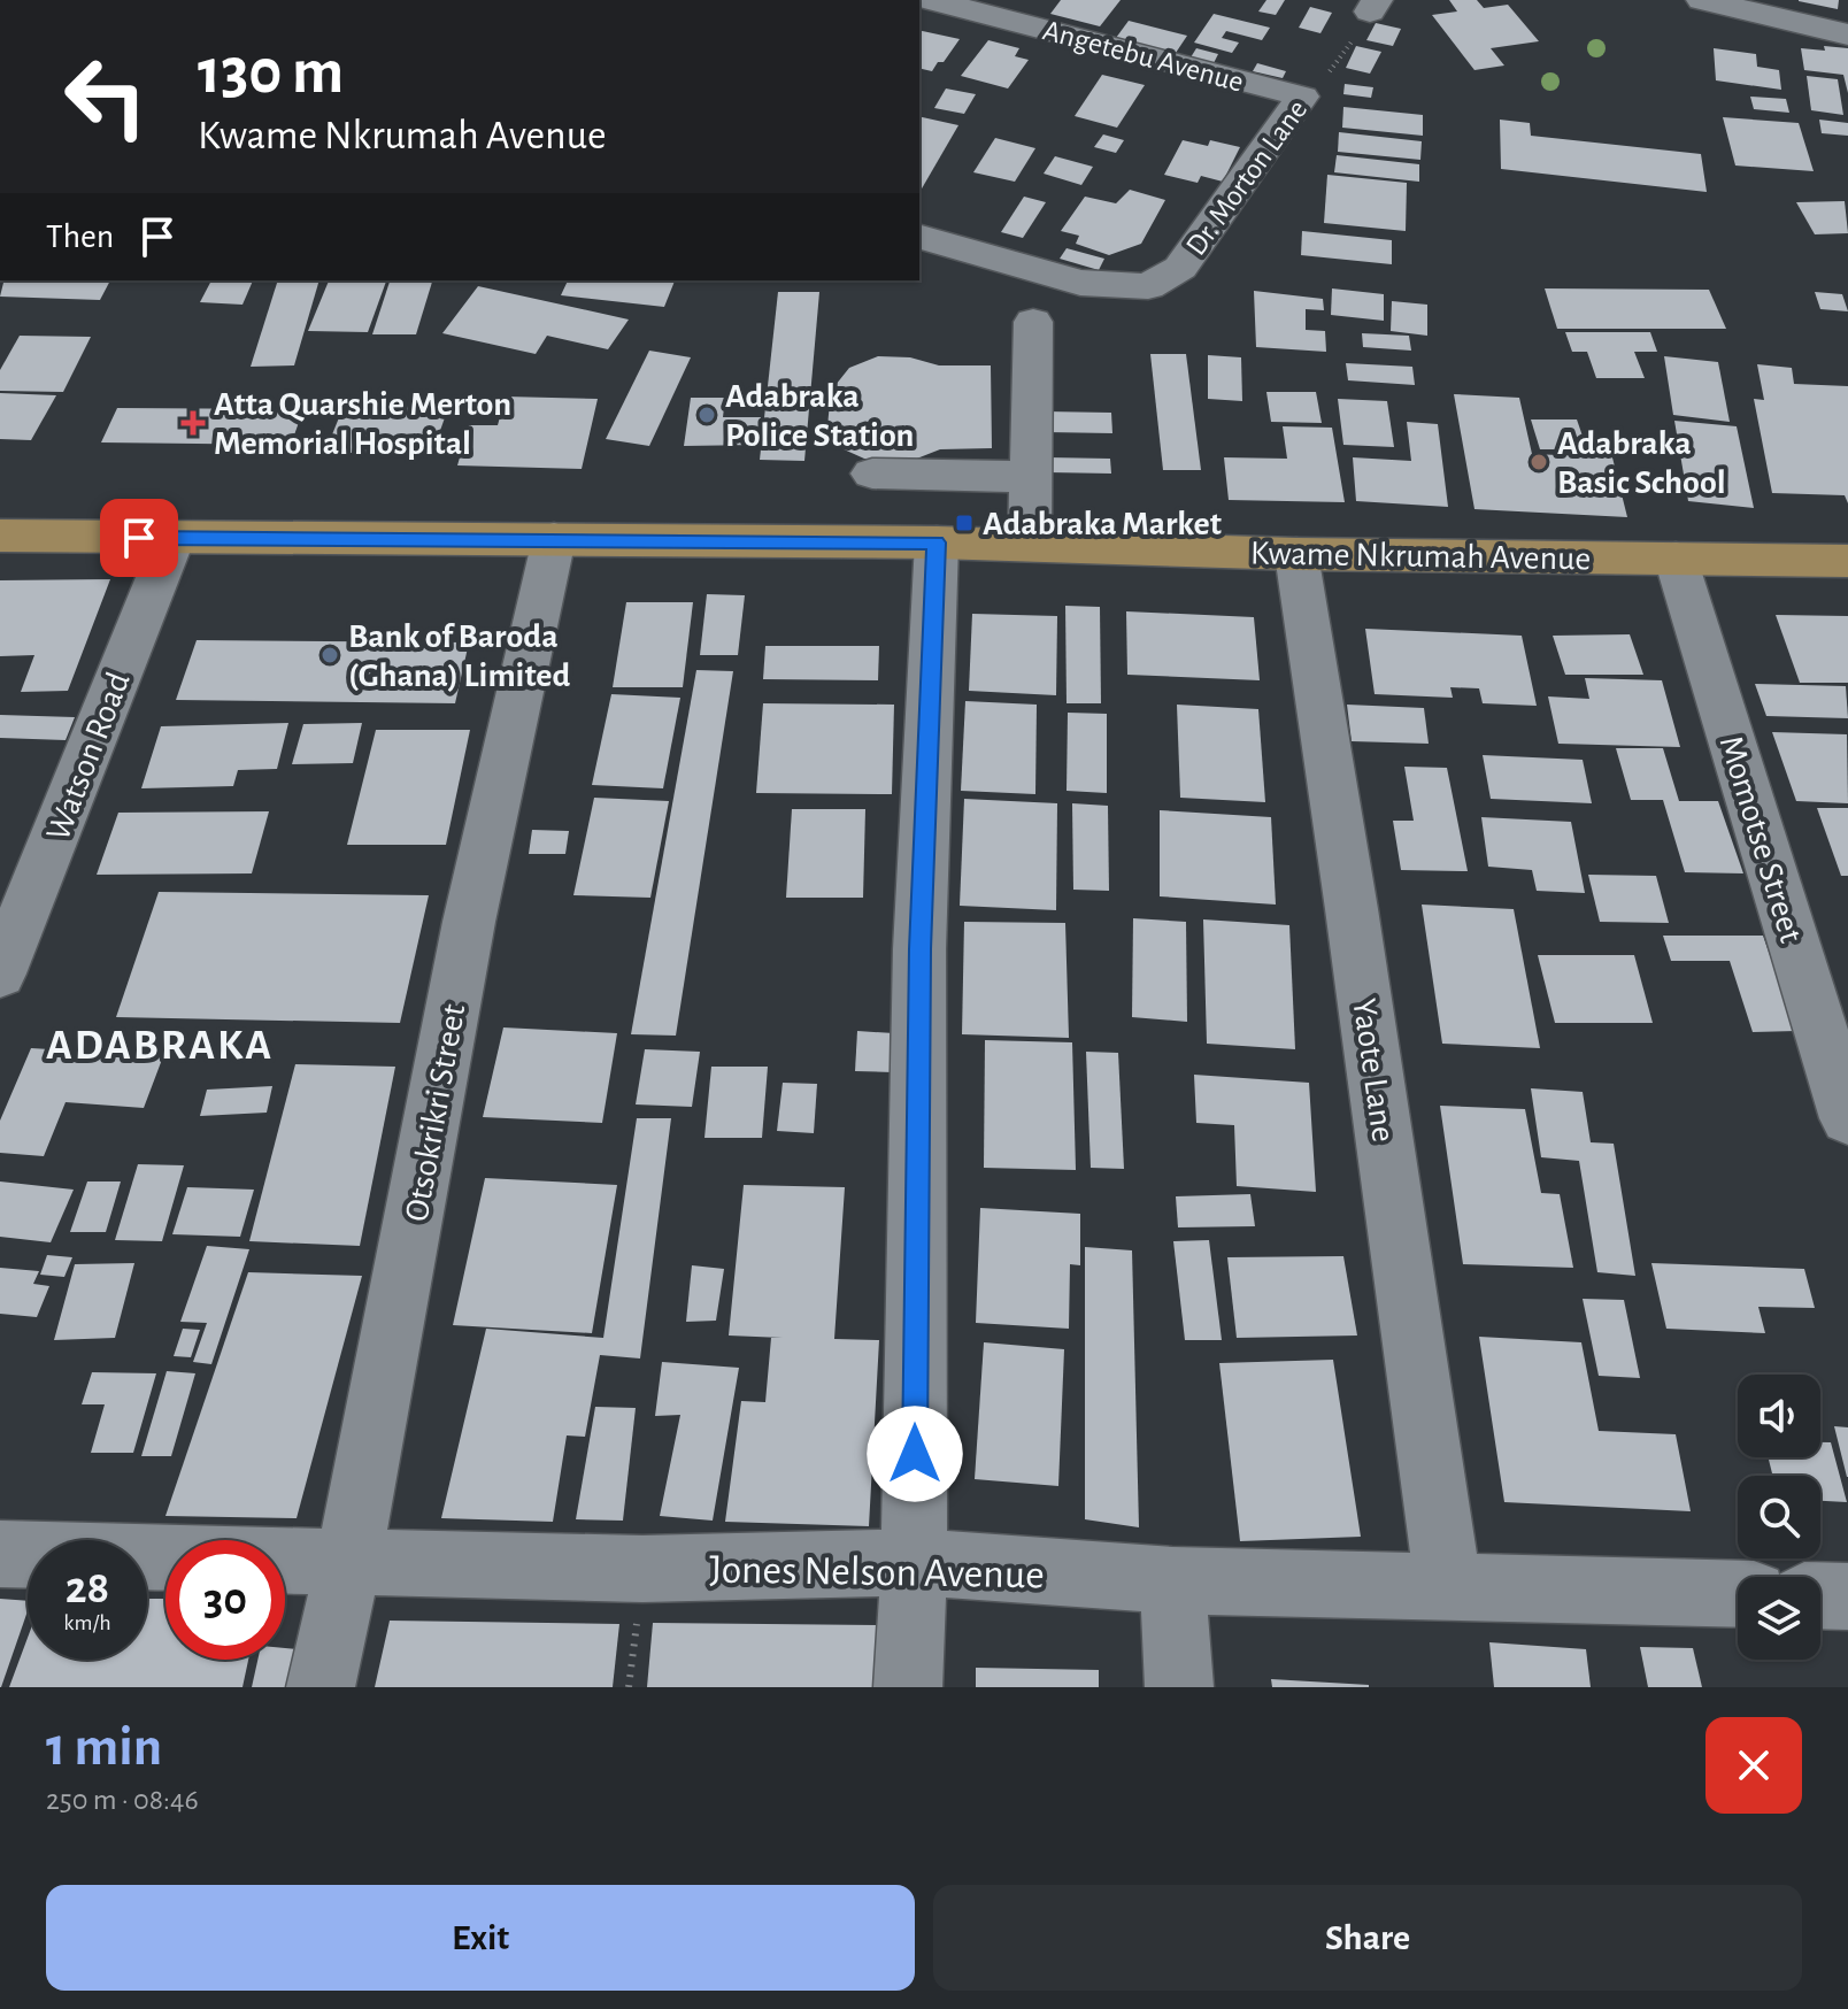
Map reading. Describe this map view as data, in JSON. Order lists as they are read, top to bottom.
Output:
{
  "streets": {
    "main road": ["Kwame Nkrumah Avenue"],
    "street": [
      "Angetebu Avenue",
      "Dr. Morton Lane",
      "Watson Road",
      "Momotse Street",
      "Yaote Lane",
      "Otsokrikri Street",
      "Jones Nelson Avenue"
    ]
  },
  "crossings": [
    ["Angetebu Avenue", "Dr. Morton Lane"],
    ["Kwame Nkrumah Avenue", "Watson Road"],
    ["Kwame Nkrumah Avenue", "Momotse Street"],
    ["Kwame Nkrumah Avenue", "Yaote Lane"],
    ["Kwame Nkrumah Avenue", "Otsokrikri Street"],
    ["Yaote Lane", "Jones Nelson Avenue"],
    ["Otsokrikri Street", "Jones Nelson Avenue"]
  ],
  "districts": ["ADABRAKA"],
  "places": {
    "other": ["Adabraka Police Station", "Adabraka Basic School", "Bank of Baroda (Ghana) Limited"],
    "health": ["Atta Quarshie Merton Memorial Hospital"],
    "transit": ["Adabraka Market"]
  },
  "page": {
    "turn": ["130 m", "Kwame Nkrumah Avenue"],
    "then": "Then",
    "speed": "28 km/h",
    "limit": "30",
    "heading": ["1 min", "250 m · 08:46"],
    "buttons": ["Exit", "Share"]
  }
}
